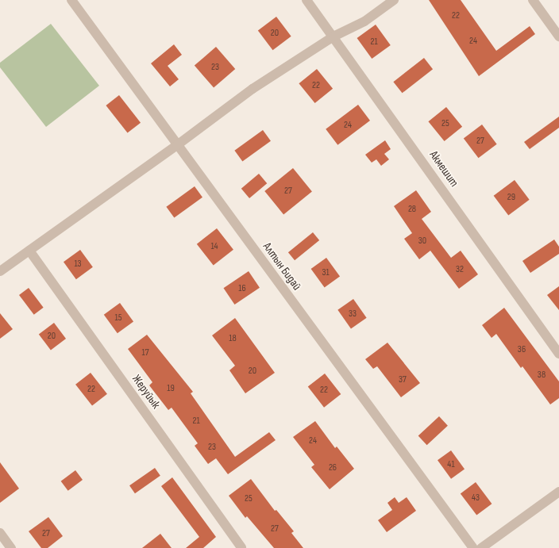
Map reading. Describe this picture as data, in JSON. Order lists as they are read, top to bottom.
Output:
{
  "streets": {
    "street": ["Акмешит", "Алтын Бидай", "Жеруйык"]
  },
  "house_numbers": [
    "22",
    "20",
    "24",
    "21",
    "23",
    "22",
    "25",
    "24",
    "27",
    "27",
    "29",
    "28",
    "30",
    "14",
    "13",
    "32",
    "31",
    "16",
    "33",
    "15",
    "20",
    "18",
    "36",
    "17",
    "20",
    "38",
    "37",
    "19",
    "22",
    "22",
    "21",
    "24",
    "23",
    "41",
    "26",
    "43",
    "25",
    "27",
    "27"
  ]
}
